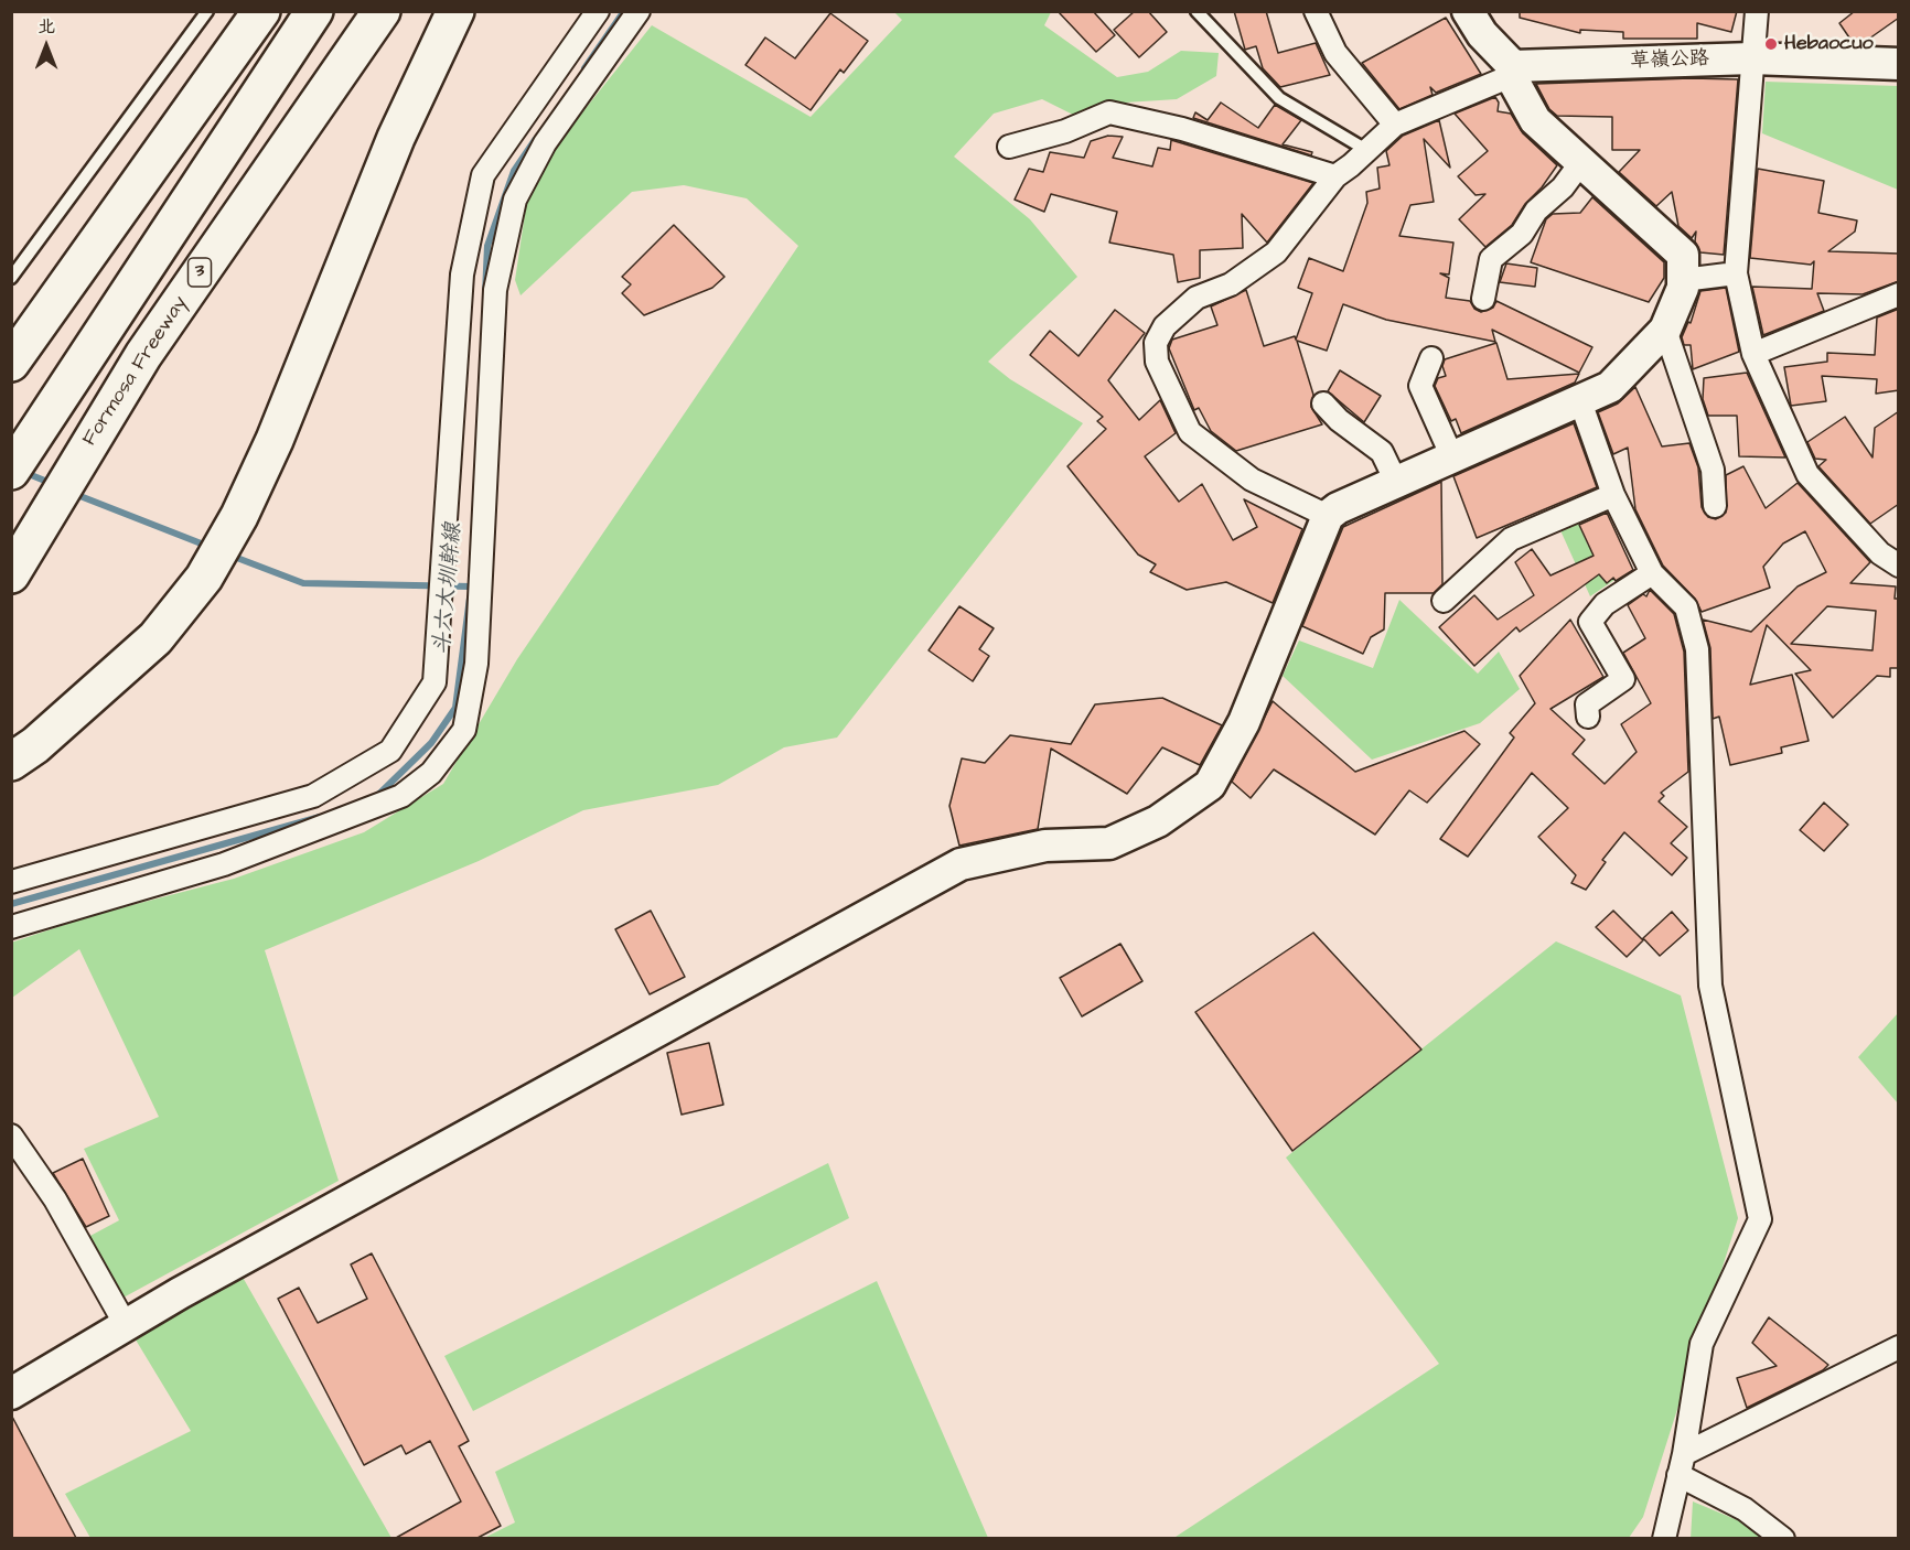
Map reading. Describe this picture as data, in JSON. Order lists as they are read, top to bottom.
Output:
{
  "streets": {
    "highway": ["3", "Formosa Freeway"],
    "street": ["草嶺公路"]
  },
  "water": ["斗六大圳幹線"],
  "places": ["Hebaocuo"],
  "north": "top"
}
